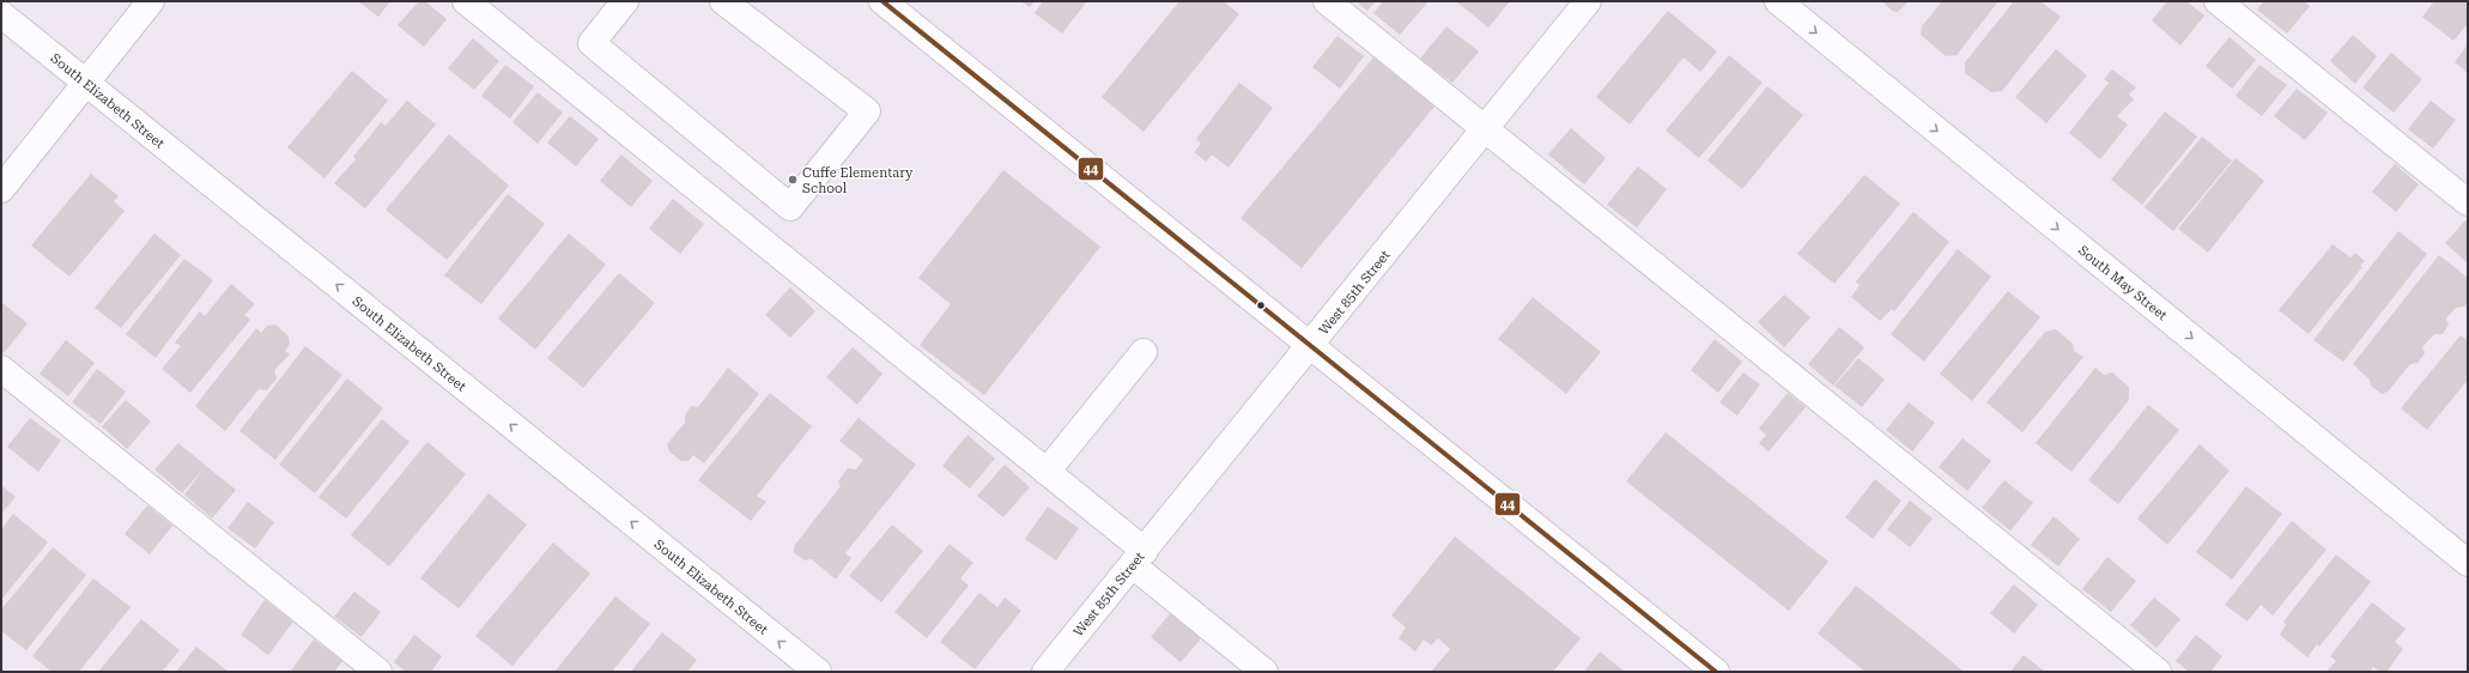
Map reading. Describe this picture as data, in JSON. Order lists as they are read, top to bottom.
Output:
{
  "streets": {
    "street": ["South Elizabeth Street", "South May Street", "West 85th Street"]
  },
  "one_way": ["South Elizabeth Street", "South May Street"],
  "places": ["Cuffe Elementary School"],
  "lines": ["transit line 44"]
}
